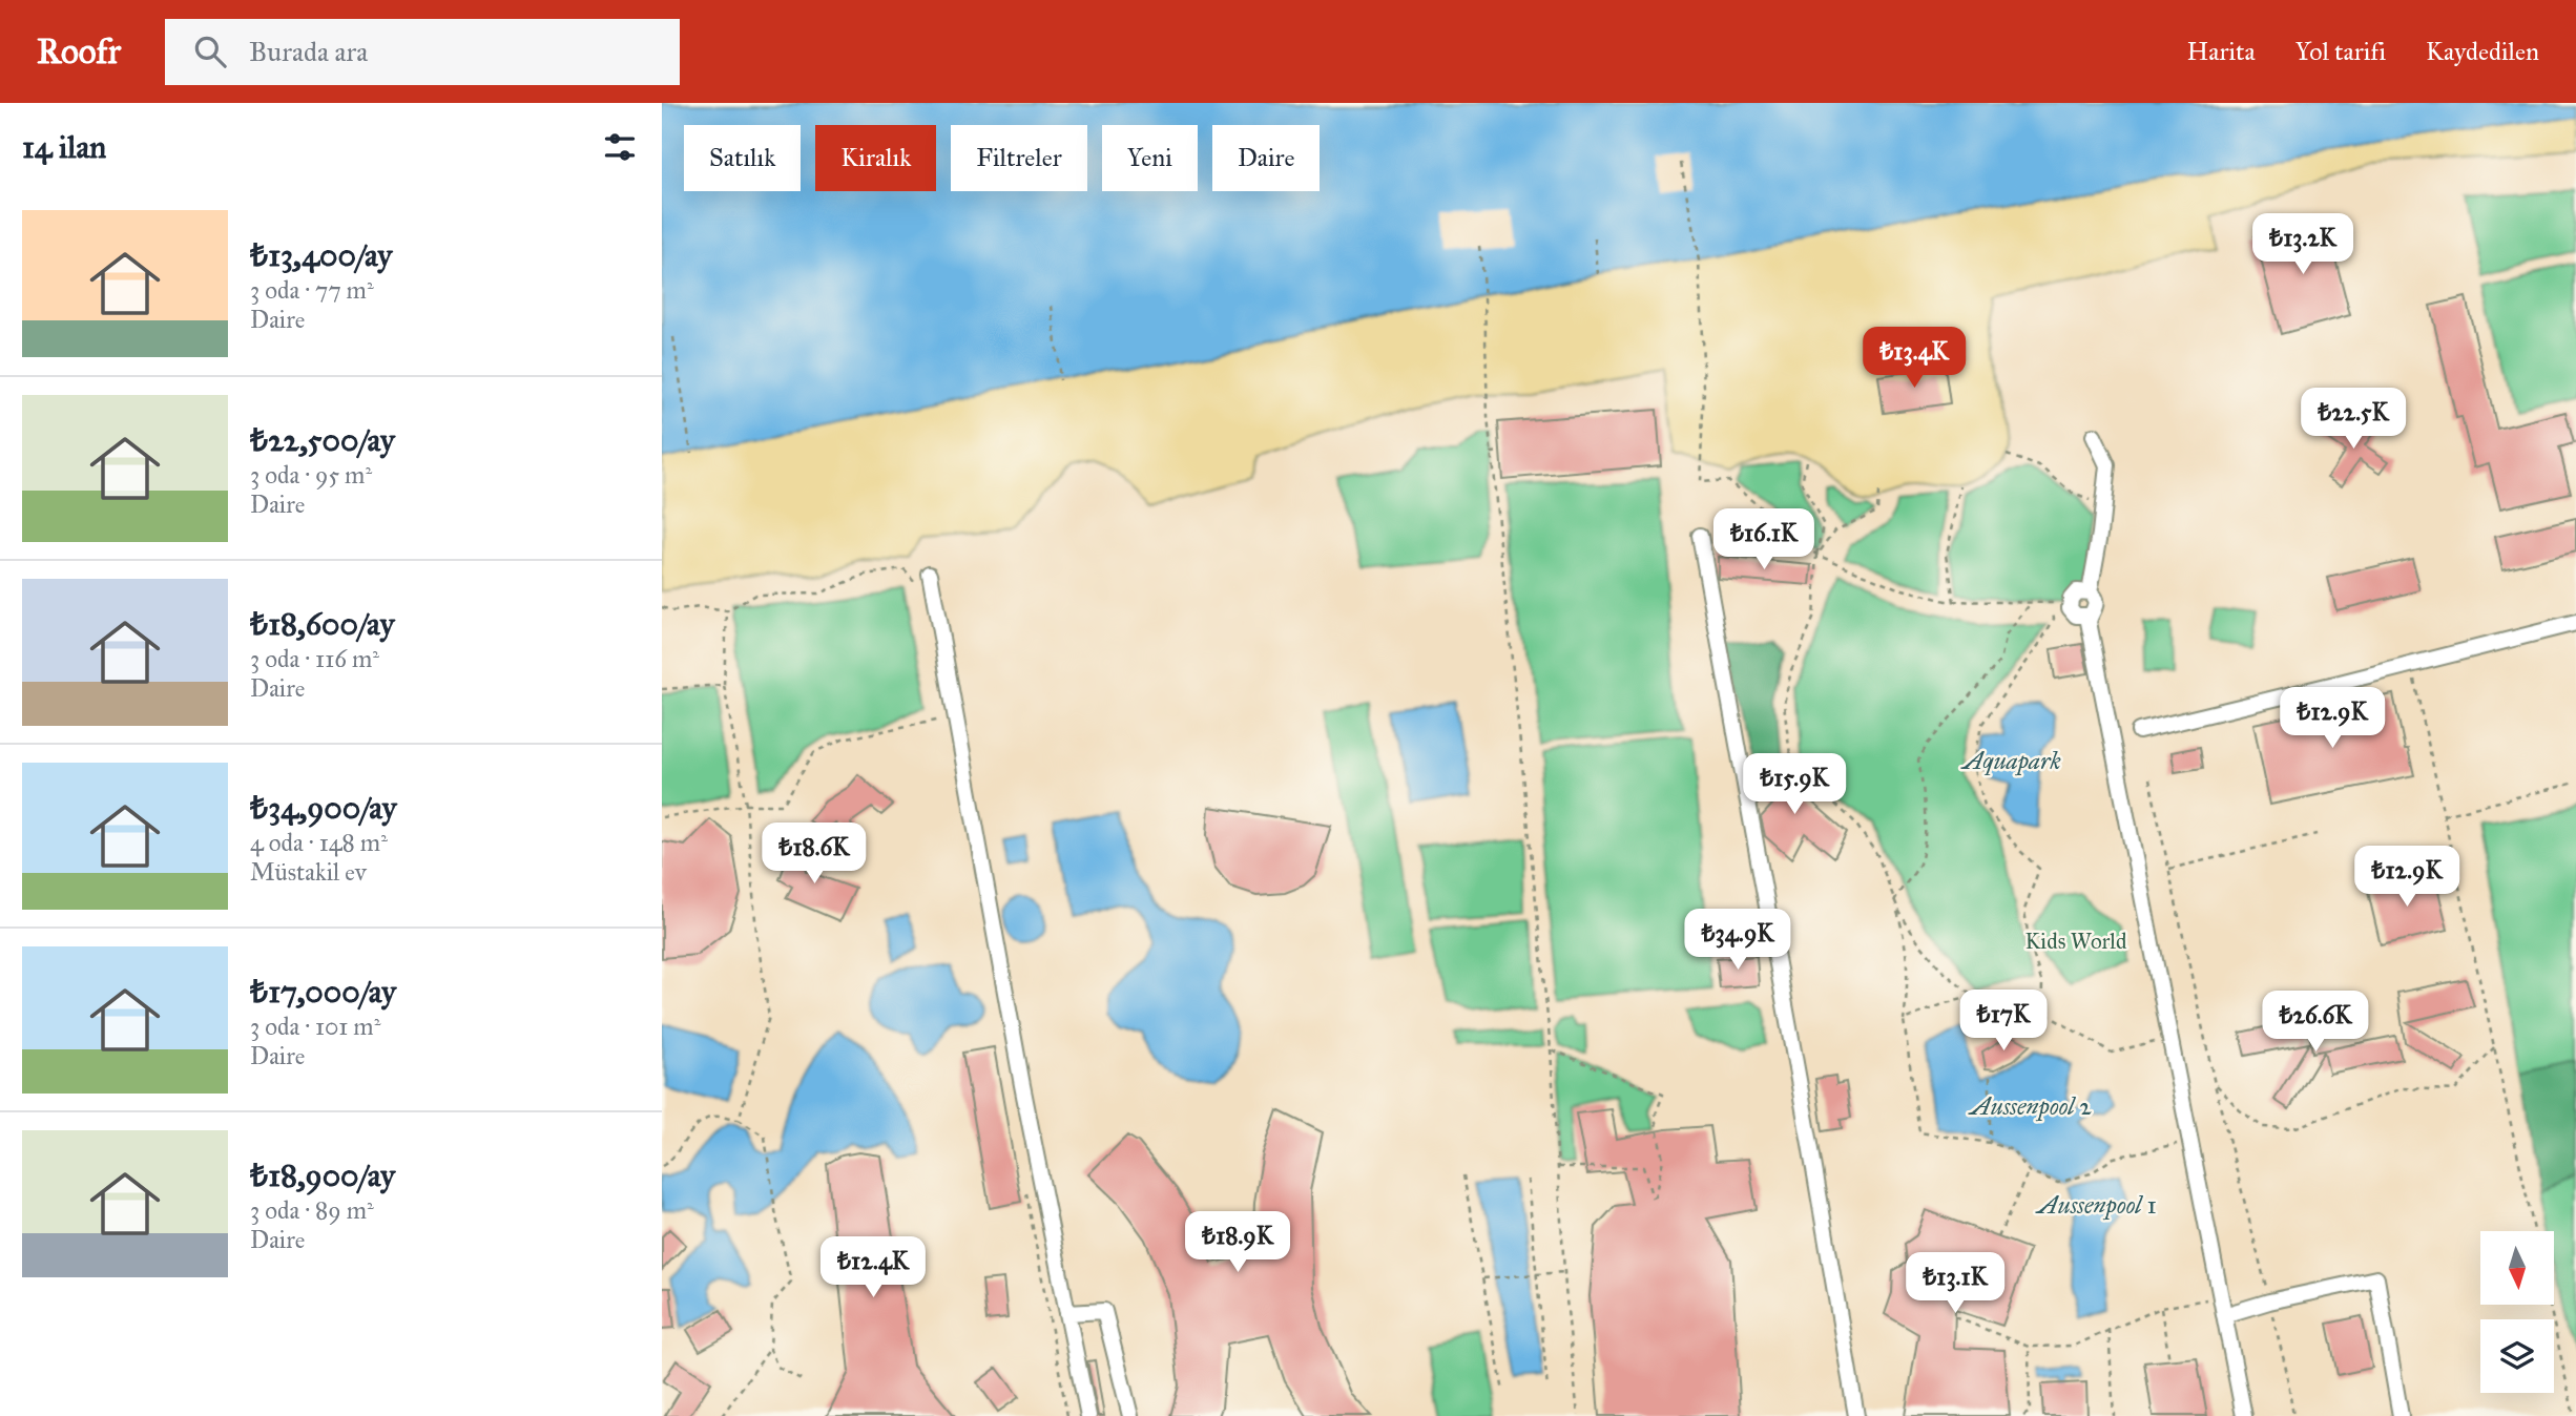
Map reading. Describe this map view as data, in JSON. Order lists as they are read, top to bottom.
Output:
{
  "water": ["Aquapark", "Aussenpool 2", "Aussenpool 1"],
  "parks": ["Kids World"],
  "north": "bottom",
  "page": {
    "header": "Roofr",
    "search": "Burada ara",
    "nav": ["Harita", "Yol tarifi", "Kaydedilen"],
    "heading": "14 ilan",
    "chip": [
      "Satılık",
      "Kiralık",
      "Filtreler",
      "Yeni",
      "Daire"
    ],
    "list": [
      {
        "name": "₺13,400/ay",
        "note": "3 oda · 77 m² · Daire"
      },
      {
        "name": "₺22,500/ay",
        "note": "3 oda · 95 m² · Daire"
      },
      {
        "name": "₺18,600/ay",
        "note": "3 oda · 116 m² · Daire"
      },
      {
        "name": "₺34,900/ay",
        "note": "4 oda · 148 m² · Müstakil ev"
      },
      {
        "name": "₺17,000/ay",
        "note": "3 oda · 101 m² · Daire"
      },
      {
        "name": "₺18,900/ay",
        "note": "3 oda · 89 m² · Daire"
      }
    ],
    "price": [
      "₺13.2K",
      "₺13.4K",
      "₺22.5K",
      "₺16.1K",
      "₺12.9K",
      "₺15.9K",
      "₺18.6K",
      "₺12.9K",
      "₺34.9K",
      "₺17K",
      "₺26.6K",
      "₺18.9K",
      "₺12.4K",
      "₺13.1K"
    ]
  }
}
